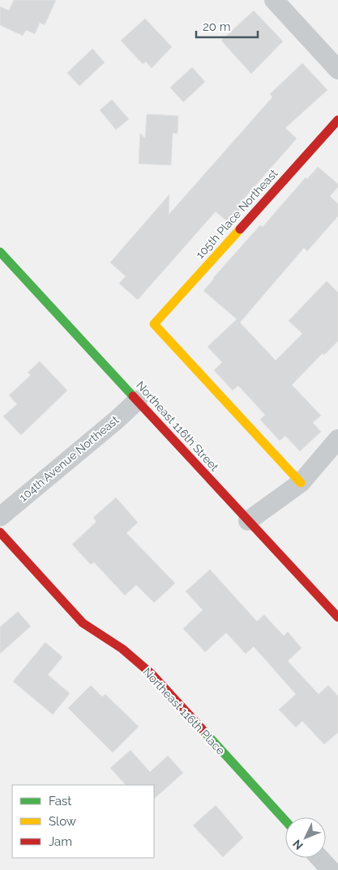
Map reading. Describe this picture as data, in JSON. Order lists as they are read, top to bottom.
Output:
{
  "streets": {
    "street": [
      "105th Place Northeast",
      "Northeast 116th Street",
      "104th Avenue Northeast",
      "Northeast 116th Place"
    ]
  },
  "crossings": [
    ["Northeast 116th Street", "104th Avenue Northeast"]
  ],
  "legend": ["Fast", "Slow", "Jam"],
  "scale_bar": "20 m",
  "north": "bottom left"
}
